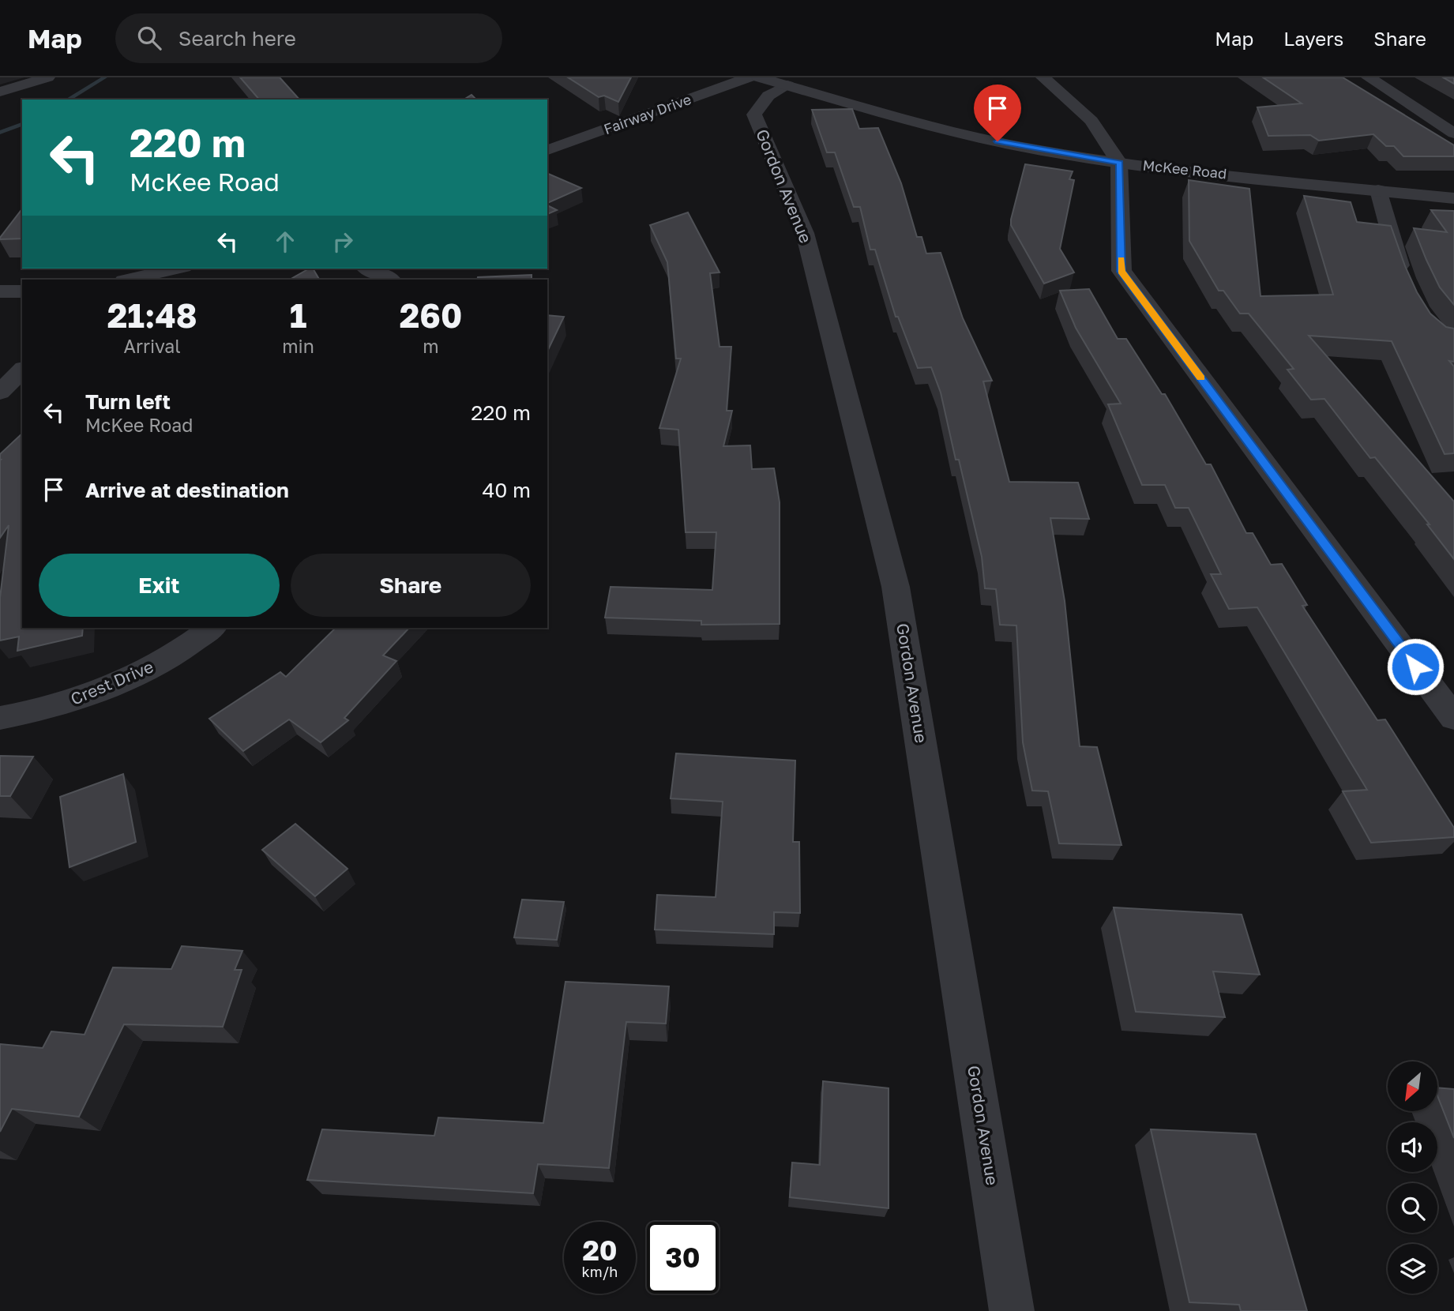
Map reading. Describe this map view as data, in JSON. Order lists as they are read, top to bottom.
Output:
{
  "streets": {
    "street": [
      "Fairway Drive",
      "McKee Road",
      "Gordon Avenue",
      "Crest Drive"
    ]
  },
  "crossings": [
    ["McKee Road", "Gordon Avenue"]
  ],
  "north": "bottom left",
  "page": {
    "header": "Map",
    "search": "Search here",
    "nav": ["Map", "Layers", "Share"],
    "turn": ["220 m", "McKee Road"],
    "eta": [
      "21:48",
      "Arrival",
      "1",
      "min",
      "260",
      "m"
    ],
    "list": [
      {
        "name": "Turn left",
        "note": "McKee Road",
        "value": "220 m"
      },
      {
        "name": "Arrive at destination",
        "value": "40 m"
      }
    ],
    "buttons": ["Exit", "Share"],
    "speed": "20 km/h",
    "limit": "30"
  }
}
